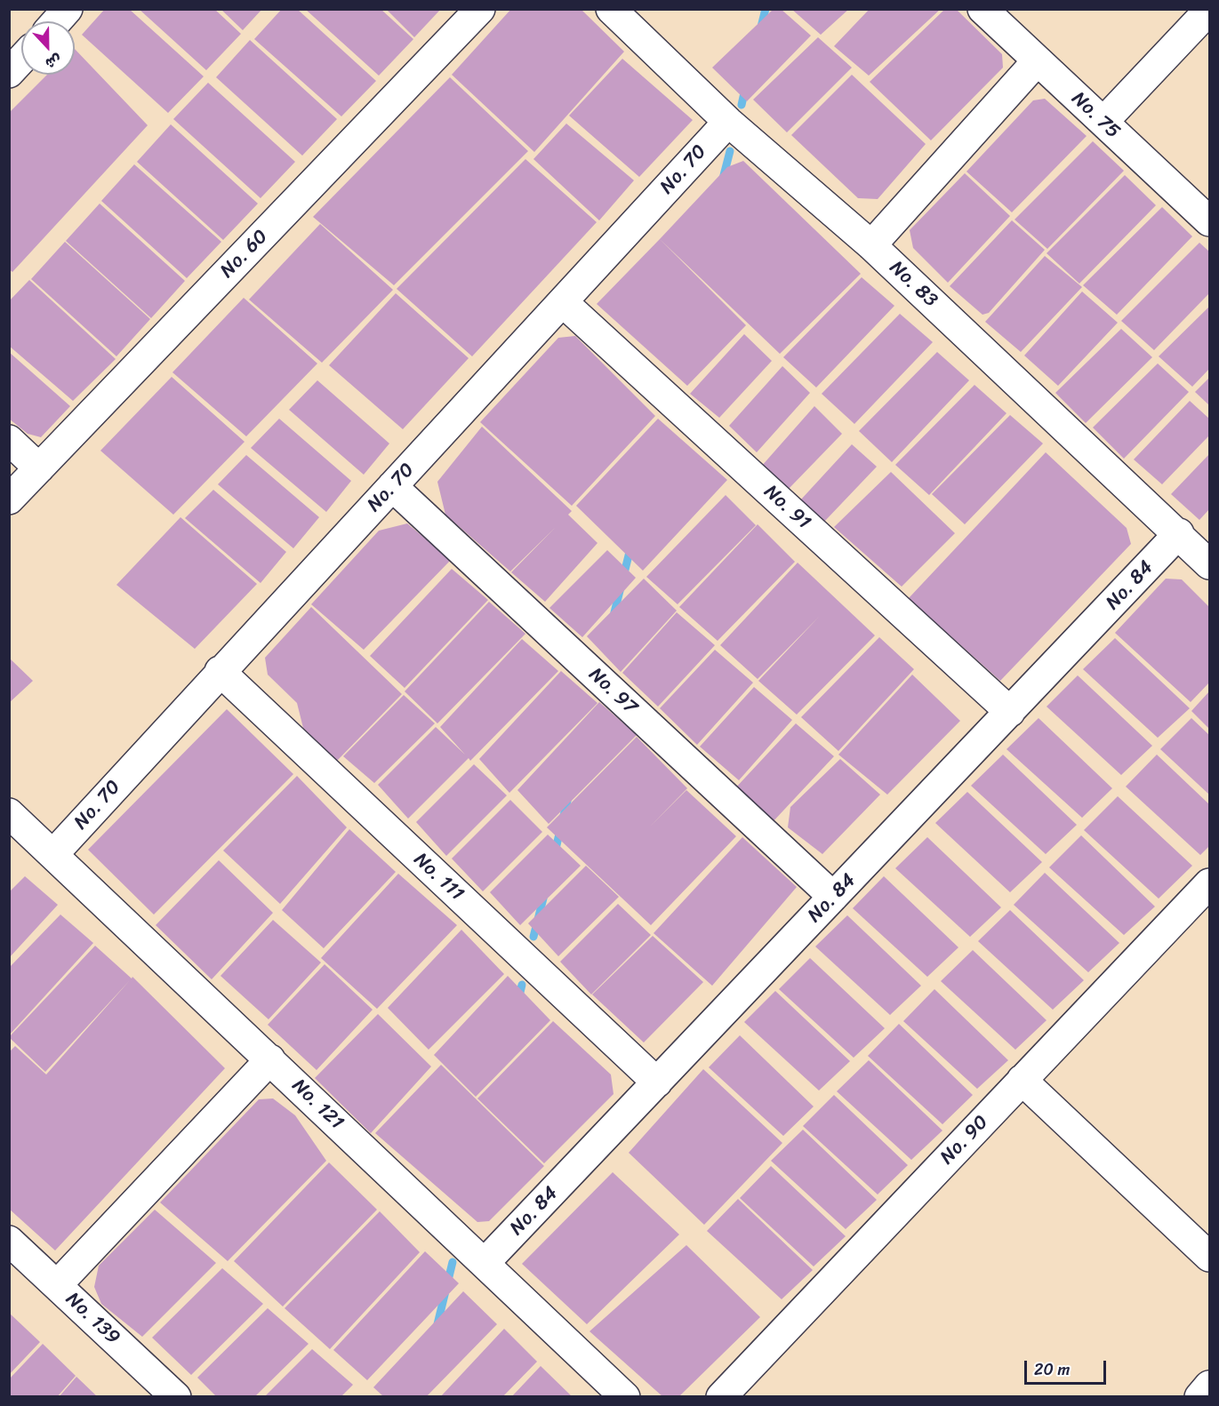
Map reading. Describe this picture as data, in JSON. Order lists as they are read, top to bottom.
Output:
{
  "streets": {
    "street": [
      "No. 75",
      "No. 70",
      "No. 60",
      "No. 83",
      "No. 91",
      "No. 84",
      "No. 97",
      "No. 111",
      "No. 121",
      "No. 90",
      "No. 139"
    ]
  },
  "crossings": [
    ["No. 70", "No. 83"],
    ["No. 70", "No. 91"],
    ["No. 70", "No. 97"],
    ["No. 70", "No. 111"],
    ["No. 70", "No. 121"],
    ["No. 83", "No. 84"],
    ["No. 91", "No. 84"],
    ["No. 84", "No. 97"],
    ["No. 84", "No. 111"],
    ["No. 84", "No. 121"]
  ],
  "scale_bar": "20 m",
  "north": "bottom"
}
